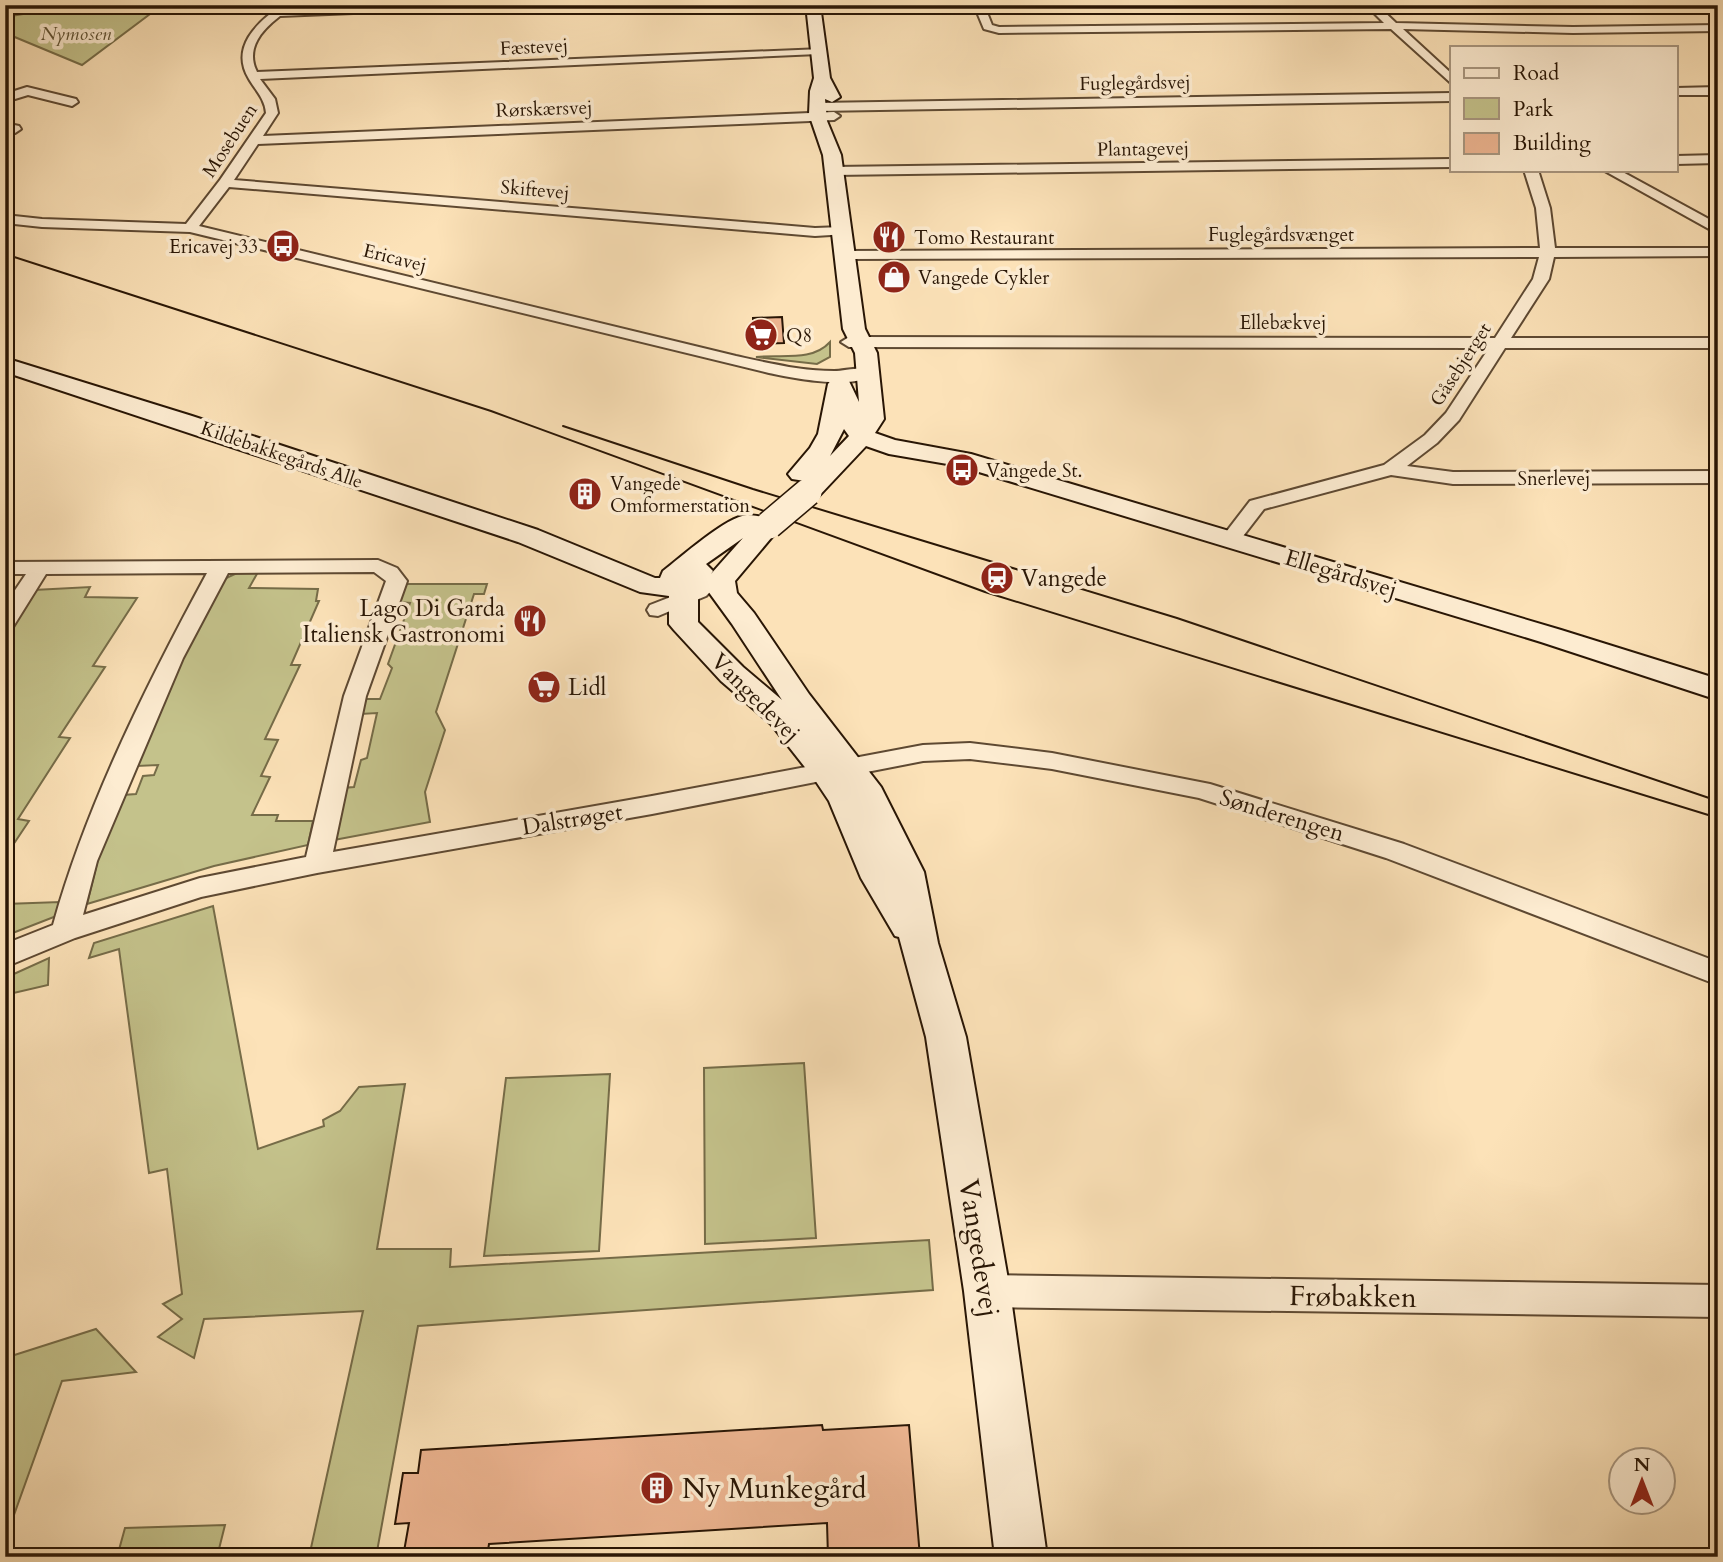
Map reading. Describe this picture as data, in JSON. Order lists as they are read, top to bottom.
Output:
{
  "streets": {
    "street": [
      "Fæstevej",
      "Fuglegårdsvej",
      "Rørskærsvej",
      "Mosebuen",
      "Plantagevej",
      "Skiftevej",
      "Fuglegårdsvænget",
      "Ericavej",
      "Ellebækvej",
      "Gåsebjerget",
      "Kildebakkegårds Alle",
      "Snerlevej",
      "Ellegårdsvej",
      "Vangedevej",
      "Sønderengen",
      "Dalstrøget",
      "Frøbakken"
    ]
  },
  "crossings": [
    ["Fæstevej", "Mosebuen"],
    ["Fuglegårdsvej", "Rørskærsvej"],
    ["Rørskærsvej", "Mosebuen"],
    ["Mosebuen", "Skiftevej"],
    ["Mosebuen", "Ericavej"],
    ["Fuglegårdsvænget", "Gåsebjerget"],
    ["Ellebækvej", "Gåsebjerget"],
    ["Gåsebjerget", "Snerlevej"],
    ["Gåsebjerget", "Ellegårdsvej"],
    ["Kildebakkegårds Alle", "Vangedevej"],
    ["Vangedevej", "Sønderengen"],
    ["Vangedevej", "Dalstrøget"],
    ["Vangedevej", "Frøbakken"],
    ["Sønderengen", "Dalstrøget"]
  ],
  "parks": ["Nymosen"],
  "places": {
    "restaurant": ["Tomo Restaurant", "Lago Di Garda Italiensk Gastronomi"],
    "bus stop": ["Ericavej 33", "Vangede St."],
    "shop": ["Vangede Cykler"],
    "supermarket": ["Q8", "Lidl"],
    "building": ["Vangede Omformerstation", "Ny Munkegård"],
    "station": ["Vangede"]
  },
  "legend": ["Road", "Park", "Building"],
  "north": "top"
}
